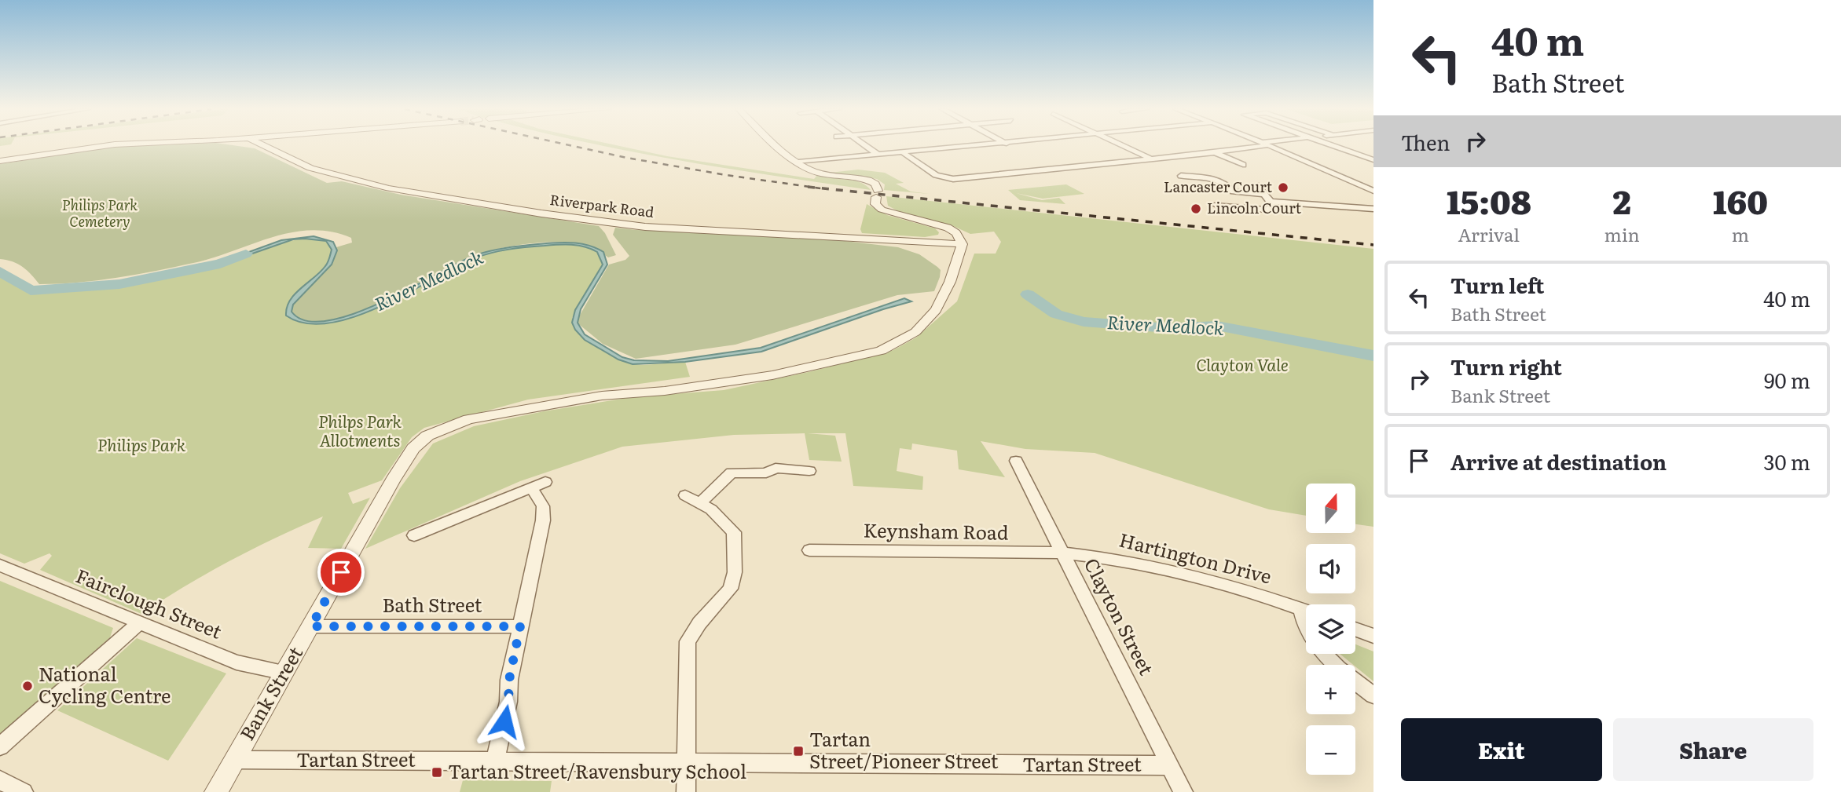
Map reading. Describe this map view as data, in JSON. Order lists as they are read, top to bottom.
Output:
{
  "streets": {
    "street": [
      "Riverpark Road",
      "Keynsham Road",
      "Hartington Drive",
      "Fairclough Street",
      "Bath Street",
      "Clayton Street",
      "Bank Street",
      "Tartan Street"
    ]
  },
  "crossings": [
    ["Riverpark Road", "Bank Street"],
    ["Keynsham Road", "Hartington Drive"],
    ["Keynsham Road", "Clayton Street"],
    ["Hartington Drive", "Clayton Street"],
    ["Fairclough Street", "Bank Street"],
    ["Bath Street", "Bank Street"],
    ["Clayton Street", "Tartan Street"],
    ["Bank Street", "Tartan Street"]
  ],
  "water": ["River Medlock"],
  "parks": [
    "Philips Park Cemetery",
    "Clayton Vale",
    "Philps Park Allotments",
    "Philips Park"
  ],
  "places": {
    "other": ["Lancaster Court", "Lincoln Court", "National Cycling Centre"],
    "transit": ["Tartan Street/Pioneer Street", "Tartan Street/Ravensbury School"]
  },
  "north": "top",
  "page": {
    "turn": ["40 m", "Bath Street"],
    "then": "Then",
    "eta": [
      "15:08",
      "Arrival",
      "2",
      "min",
      "160",
      "m"
    ],
    "list": [
      {
        "name": "Turn left",
        "note": "Bath Street",
        "value": "40 m"
      },
      {
        "name": "Turn right",
        "note": "Bank Street",
        "value": "90 m"
      },
      {
        "name": "Arrive at destination",
        "value": "30 m"
      }
    ],
    "map_buttons": ["+", "−"],
    "buttons": ["Exit", "Share"]
  }
}
